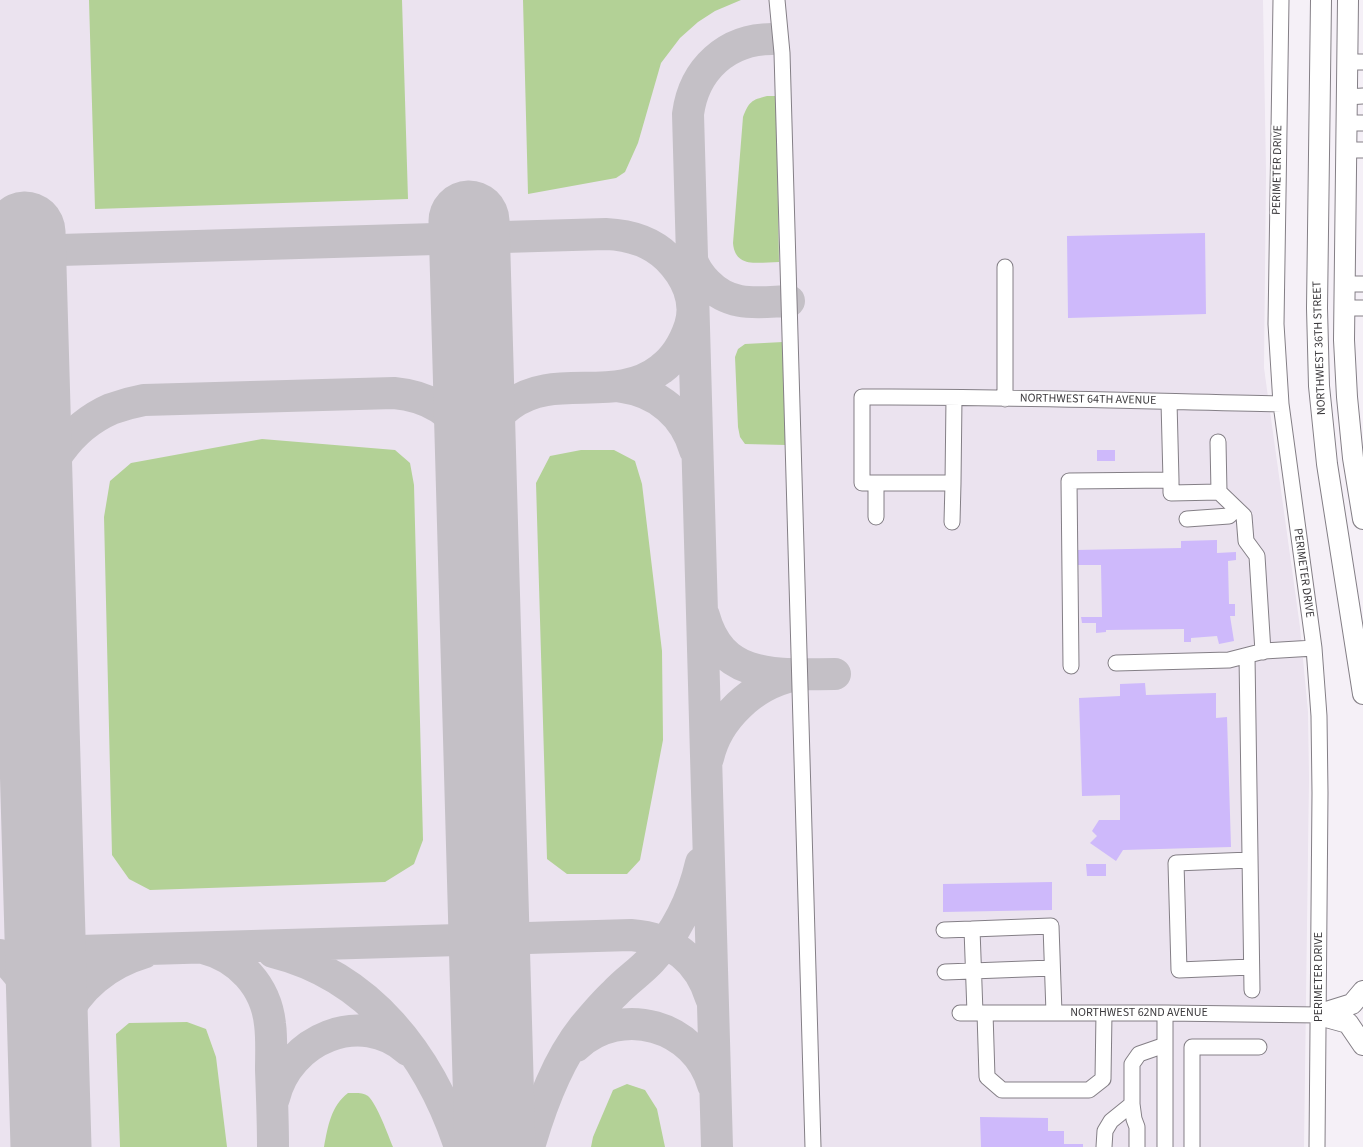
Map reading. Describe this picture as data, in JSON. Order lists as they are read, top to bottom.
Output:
{
  "streets": {
    "main road": ["NORTHWEST 36TH STREET"],
    "street": ["PERIMETER DRIVE", "NORTHWEST 64TH AVENUE", "NORTHWEST 62ND AVENUE"]
  },
  "crossings": [
    ["PERIMETER DRIVE", "NORTHWEST 64TH AVENUE"],
    ["PERIMETER DRIVE", "NORTHWEST 62ND AVENUE"]
  ]
}
